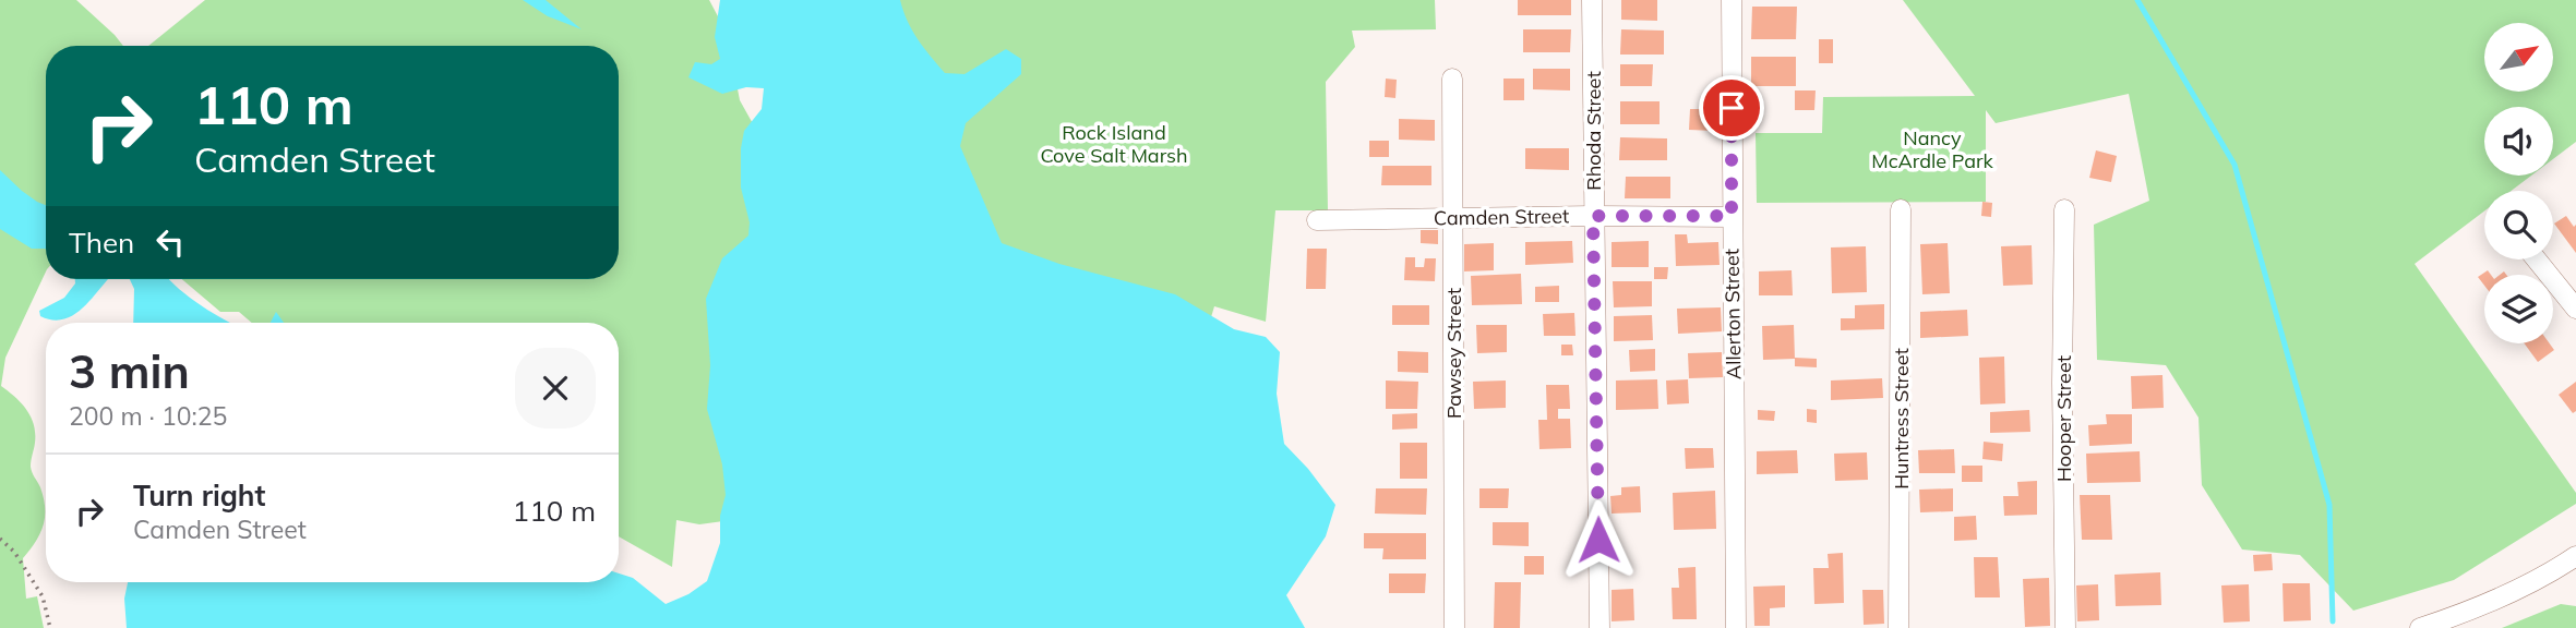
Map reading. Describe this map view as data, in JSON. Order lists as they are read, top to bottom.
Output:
{
  "streets": {
    "street": [
      "Rhoda Street",
      "Camden Street",
      "Allerton Street",
      "Pawsey Street",
      "Huntress Street",
      "Hooper Street"
    ]
  },
  "crossings": [
    ["Rhoda Street", "Camden Street"],
    ["Camden Street", "Allerton Street"],
    ["Camden Street", "Pawsey Street"]
  ],
  "parks": ["Rock Island Cove Salt Marsh", "Nancy McArdle Park"],
  "north": "top right",
  "page": {
    "turn": ["110 m", "Camden Street"],
    "then": "Then",
    "heading": ["3 min", "200 m · 10:25"],
    "list": [
      {
        "name": "Turn right",
        "note": "Camden Street",
        "value": "110 m"
      }
    ]
  }
}
